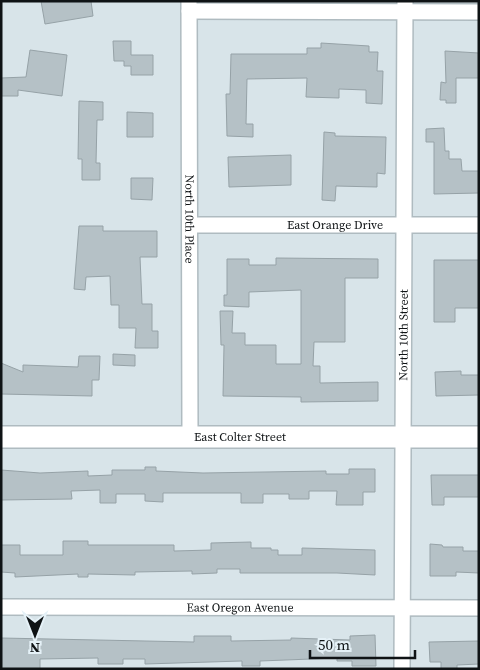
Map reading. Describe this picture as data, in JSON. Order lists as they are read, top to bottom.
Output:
{
  "streets": {
    "street": [
      "North 10th Place",
      "East Orange Drive",
      "North 10th Street",
      "East Colter Street",
      "East Oregon Avenue"
    ]
  },
  "crossings": [
    ["North 10th Place", "East Orange Drive"],
    ["North 10th Place", "East Colter Street"],
    ["East Orange Drive", "North 10th Street"],
    ["North 10th Street", "East Colter Street"],
    ["North 10th Street", "East Oregon Avenue"]
  ],
  "scale_bar": "50 m",
  "north": "bottom"
}
